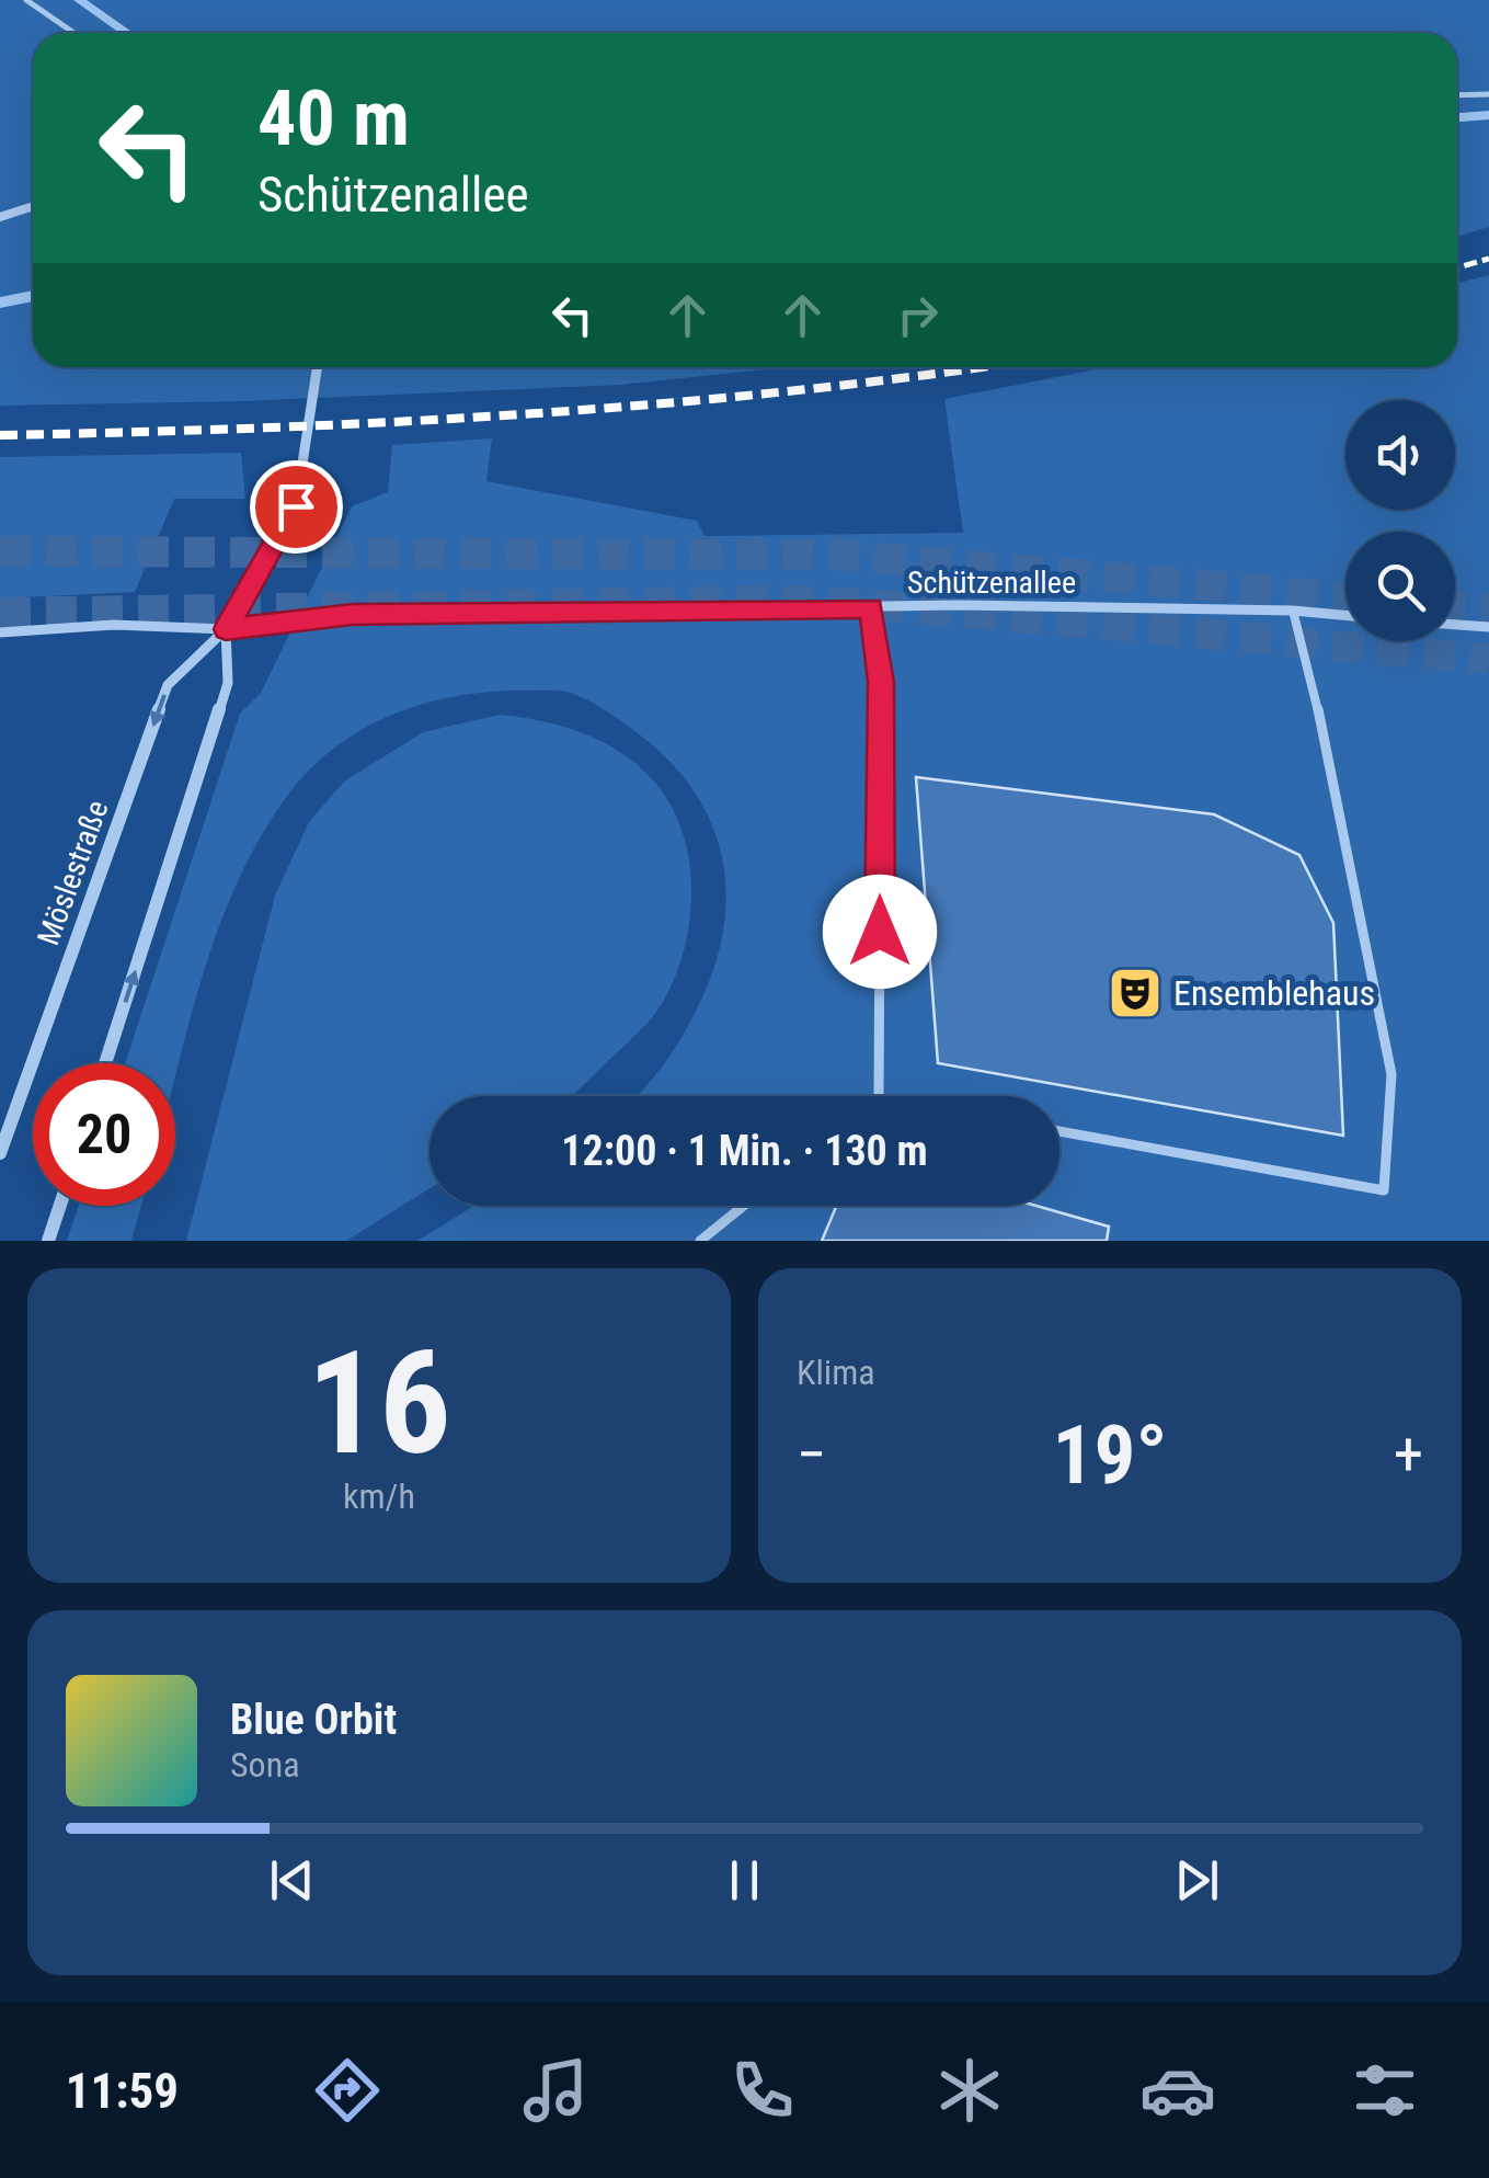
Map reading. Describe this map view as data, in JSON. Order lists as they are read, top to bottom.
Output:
{
  "streets": {
    "street": ["Schützenallee", "Möslestraße"]
  },
  "crossings": [
    ["Schützenallee", "Möslestraße"]
  ],
  "places": {
    "theatre": ["Ensemblehaus"]
  },
  "page": {
    "turn": ["40 m", "Schützenallee"],
    "limit": "20",
    "trip": "12:00 · 1 Min. · 130 m",
    "tile": [
      ["16", "km/h"],
      "Klima"
    ],
    "heat": ["−", "19°", "+"],
    "song": ["Blue Orbit", "Sona"],
    "tabs": "11:59"
  }
}
